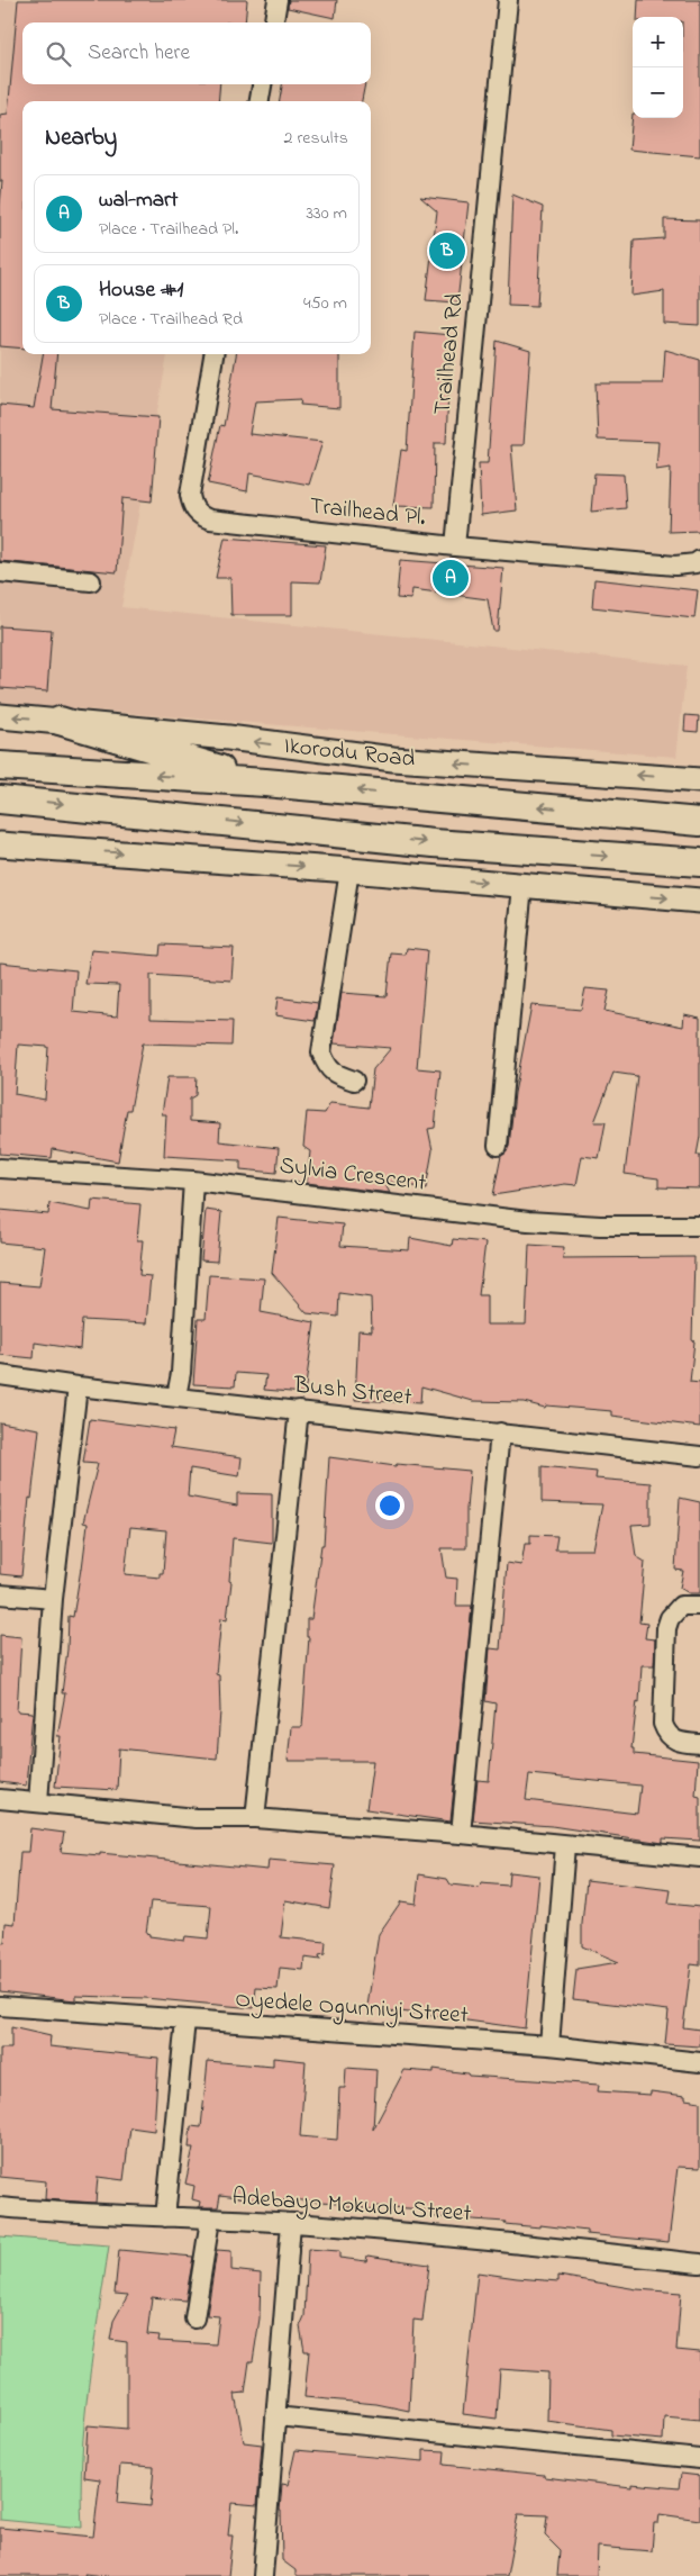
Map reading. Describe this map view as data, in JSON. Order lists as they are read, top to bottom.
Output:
{
  "streets": {
    "highway": ["Ikorodu Road"],
    "street": [
      "Trailhead Rd",
      "Trailhead Pl.",
      "Sylvia Crescent",
      "Bush Street",
      "Oyedele Ogunniyi Street",
      "Adebayo Mokuolu Street"
    ]
  },
  "crossings": [
    ["Trailhead Rd", "Trailhead Pl."]
  ],
  "page": {
    "map_buttons": ["+", "−"],
    "search": "Search here",
    "heading": ["Nearby", "2 results"],
    "list": [
      {
        "mark": "A",
        "name": "wal-mart",
        "note": "Place · Trailhead Pl.",
        "value": "330 m"
      },
      {
        "mark": "B",
        "name": "House #1",
        "note": "Place · Trailhead Rd",
        "value": "450 m"
      }
    ],
    "pins": ["B", "A"]
  }
}
